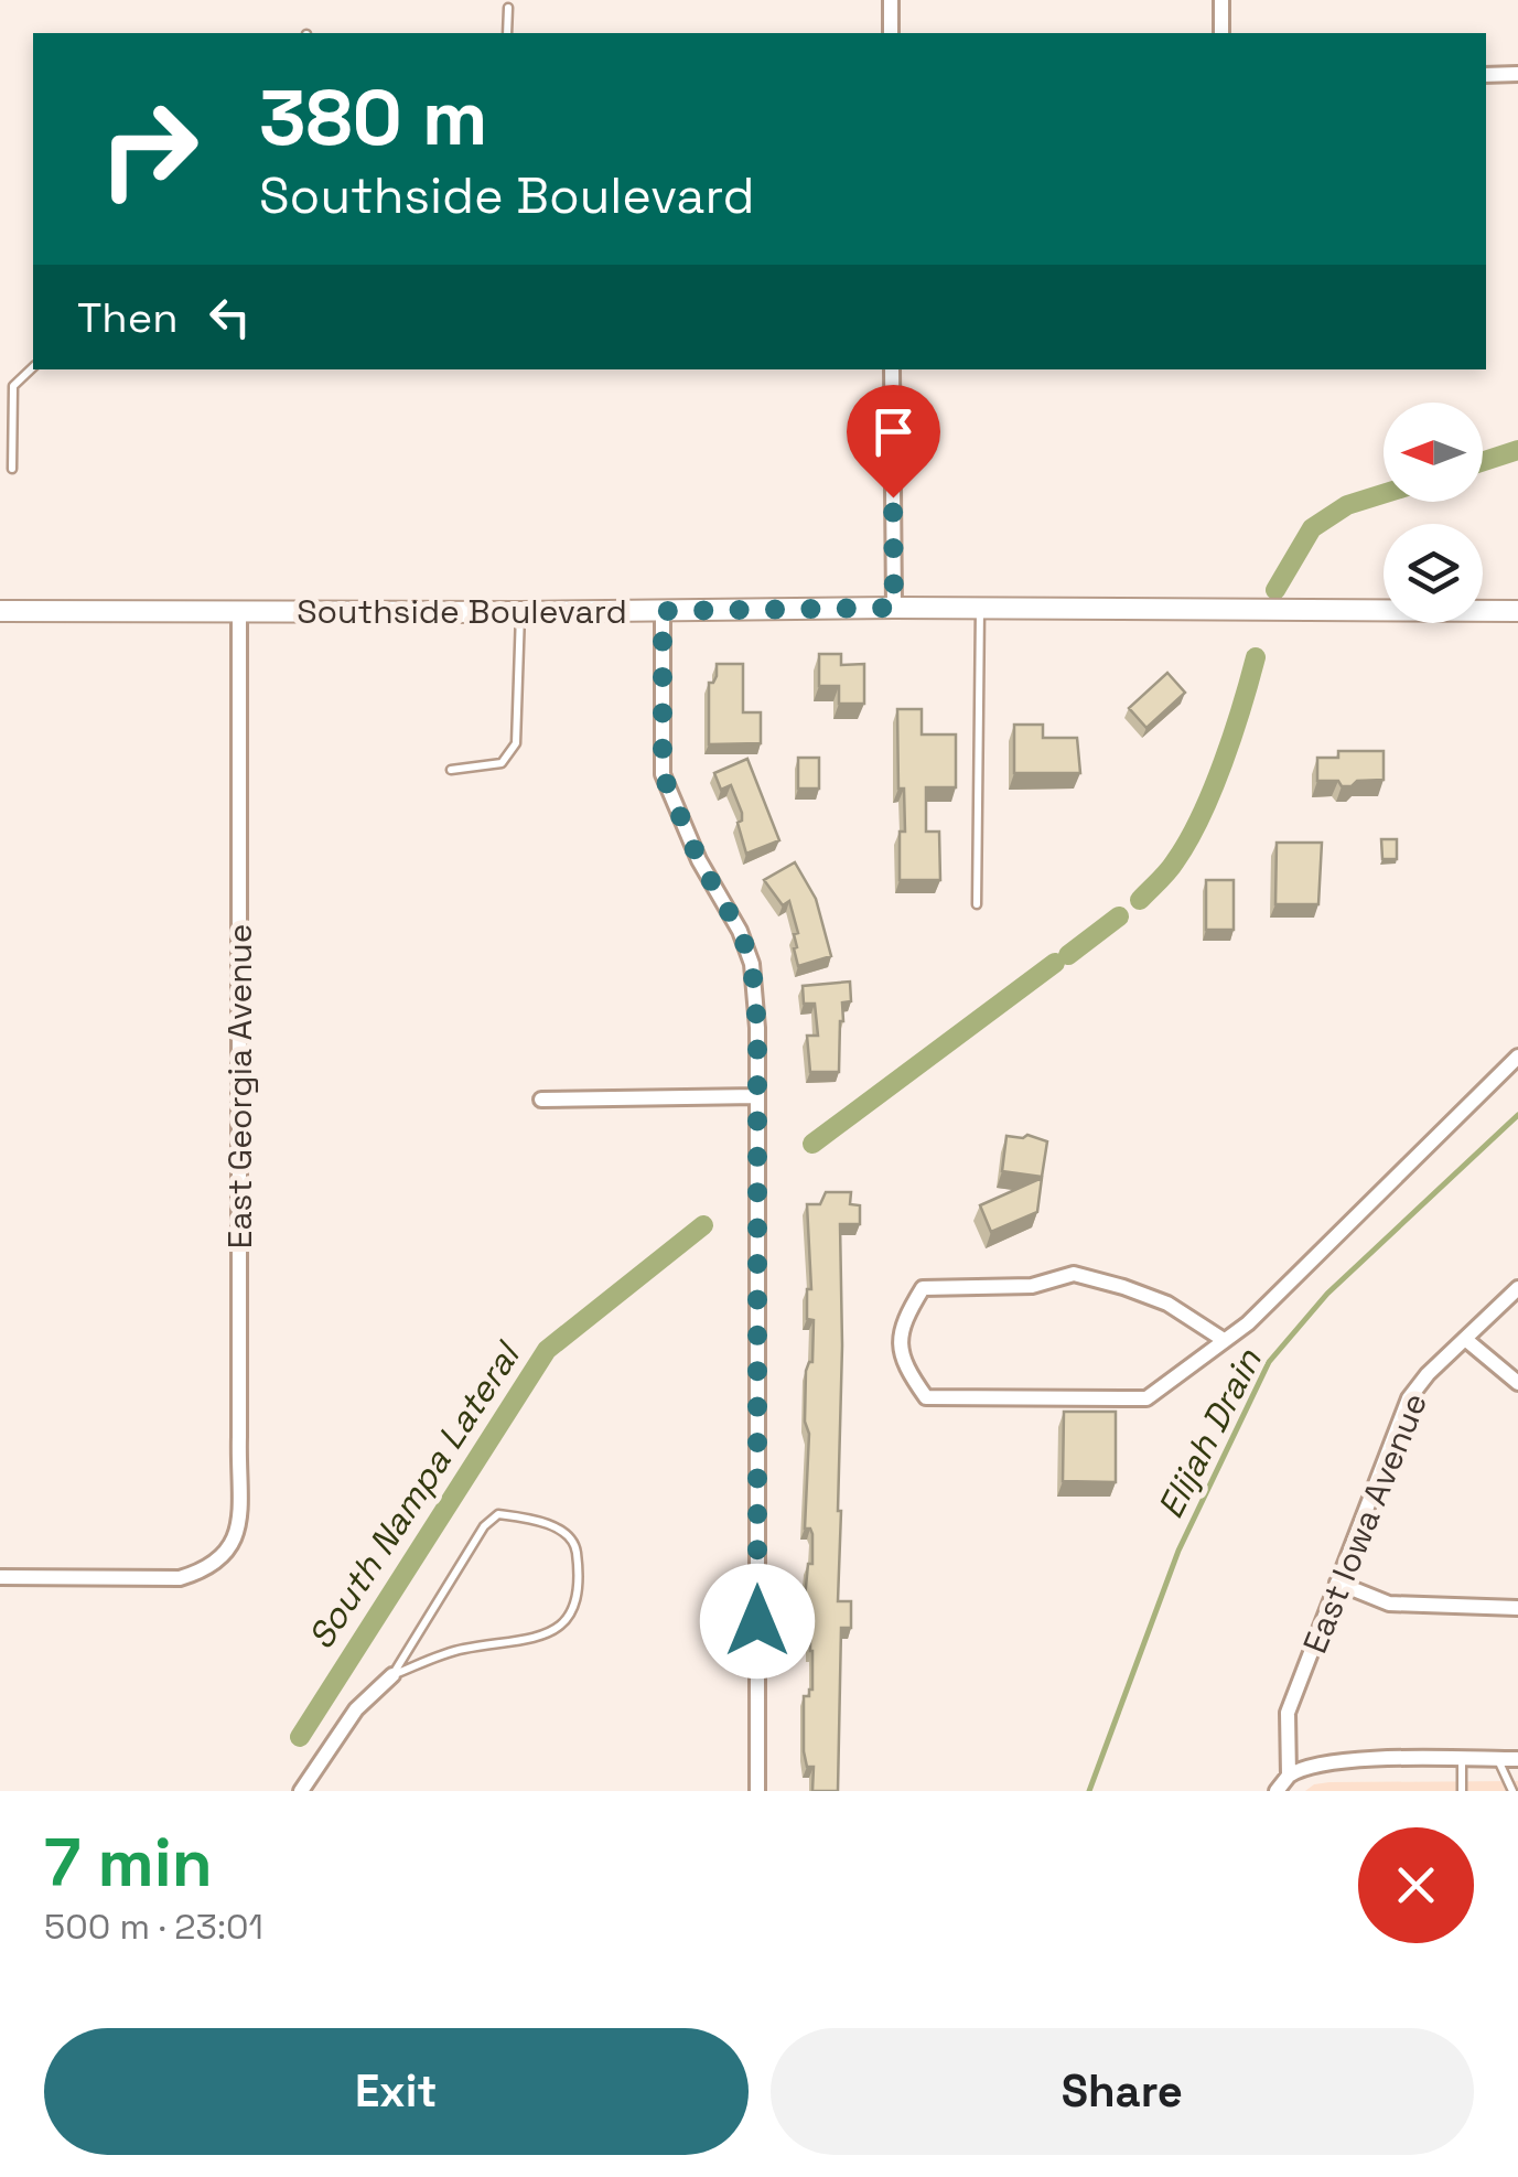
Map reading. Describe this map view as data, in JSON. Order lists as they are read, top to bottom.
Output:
{
  "streets": {
    "main road": ["Southside Boulevard"],
    "street": ["East Georgia Avenue", "East Iowa Avenue"]
  },
  "crossings": [
    ["Southside Boulevard", "East Georgia Avenue"]
  ],
  "water": ["Elijah Drain", "South Nampa Lateral"],
  "north": "left",
  "page": {
    "turn": ["380 m", "Southside Boulevard"],
    "then": "Then",
    "heading": ["7 min", "500 m · 23:01"],
    "buttons": ["Exit", "Share"]
  }
}
